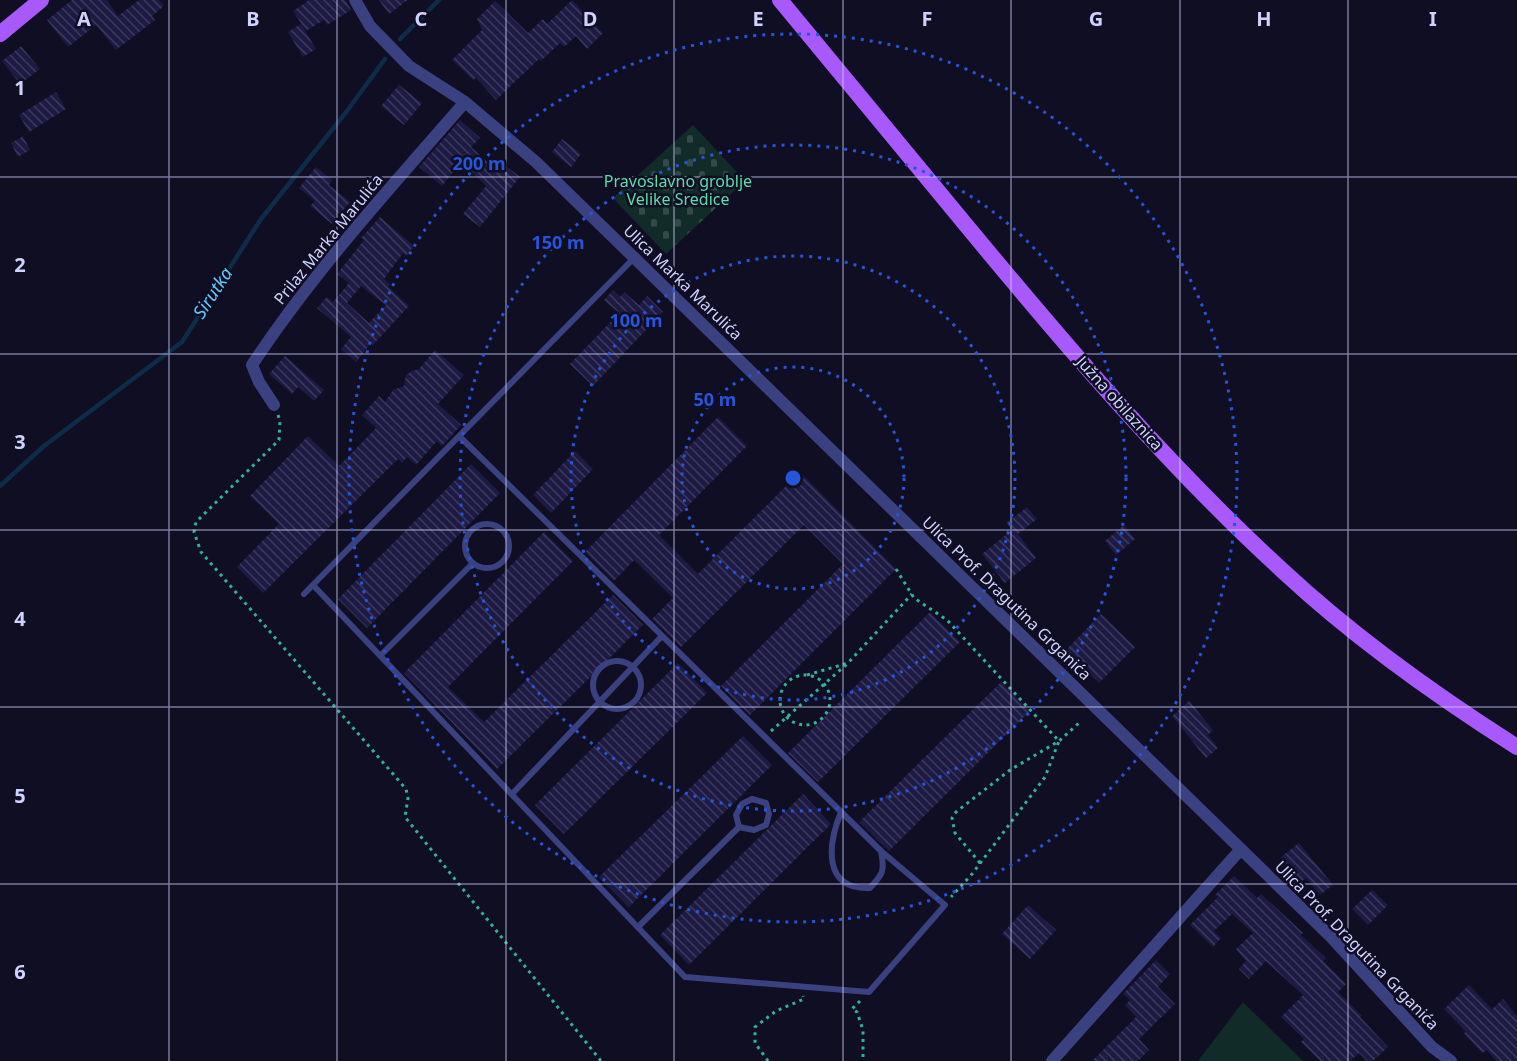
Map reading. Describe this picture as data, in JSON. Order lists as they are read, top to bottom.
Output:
{
  "streets": {
    "main road": ["Južna obilaznica"],
    "street": ["Prilaz Marka Marulića", "Ulica Marka Marulića", "Ulica Prof. Dragutina Grganića"]
  },
  "crossings": [
    ["Prilaz Marka Marulića", "Ulica Marka Marulića"],
    ["Ulica Marka Marulića", "Ulica Prof. Dragutina Grganića"]
  ],
  "water": ["Sirutka"],
  "parks": ["Pravoslavno groblje Velike Sredice"],
  "grid": {
    "columns": [
      "A",
      "B",
      "C",
      "D",
      "E",
      "F",
      "G",
      "H",
      "I"
    ],
    "rows": [
      "1",
      "2",
      "3",
      "4",
      "5",
      "6"
    ]
  },
  "rings": [
    "200 m",
    "150 m",
    "100 m",
    "50 m"
  ]
}
